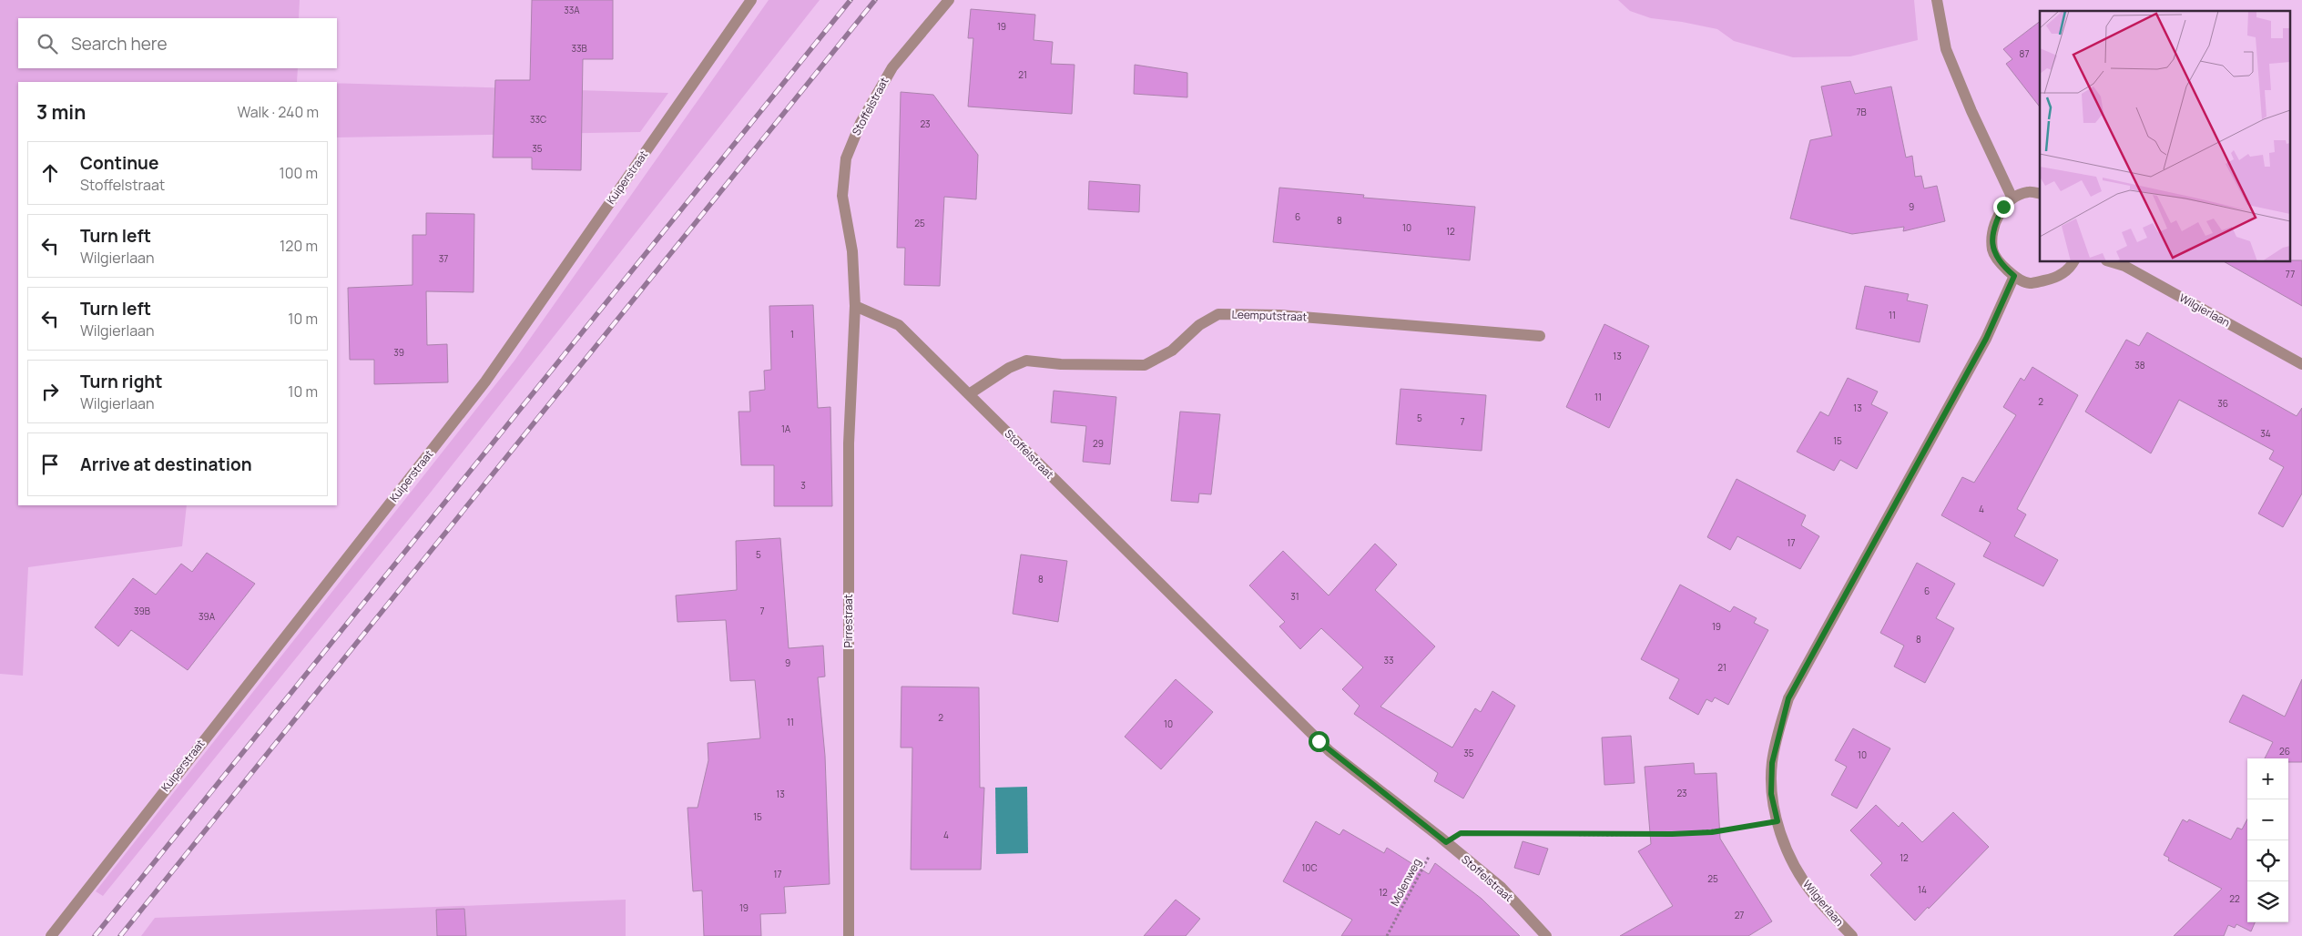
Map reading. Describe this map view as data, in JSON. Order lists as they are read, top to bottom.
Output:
{
  "streets": {
    "street": [
      "Stoffelstraat",
      "Kuiperstraat",
      "Wilgierlaan",
      "Leemputstraat",
      "Pirrestraat"
    ],
    "path": ["Molenweg"]
  },
  "crossings": [
    ["Stoffelstraat", "Leemputstraat"],
    ["Stoffelstraat", "Pirrestraat"],
    ["Stoffelstraat", "Molenweg"]
  ],
  "house_numbers": [
    "33A",
    "19",
    "33B",
    "87",
    "21",
    "7B",
    "33C",
    "23",
    "35",
    "9",
    "6",
    "8",
    "25",
    "10",
    "12",
    "37",
    "77",
    "11",
    "1",
    "39",
    "13",
    "38",
    "11",
    "2",
    "36",
    "13",
    "5",
    "7",
    "1A",
    "34",
    "15",
    "29",
    "3",
    "4",
    "17",
    "5",
    "8",
    "6",
    "31",
    "39B",
    "7",
    "39A",
    "19",
    "8",
    "33",
    "9",
    "21",
    "2",
    "11",
    "10",
    "26",
    "35",
    "10",
    "23",
    "13",
    "15",
    "4",
    "12",
    "10C",
    "17",
    "25",
    "14",
    "12",
    "22",
    "19",
    "27"
  ],
  "page": {
    "search": "Search here",
    "heading": ["3 min", "Walk · 240 m"],
    "list": [
      ["Continue", "Stoffelstraat", "100 m"],
      ["Turn left", "Wilgierlaan", "120 m"],
      ["Turn left", "Wilgierlaan", "10 m"],
      ["Turn right", "Wilgierlaan", "10 m"],
      "Arrive at destination"
    ],
    "map_buttons": ["+", "−"]
  }
}
